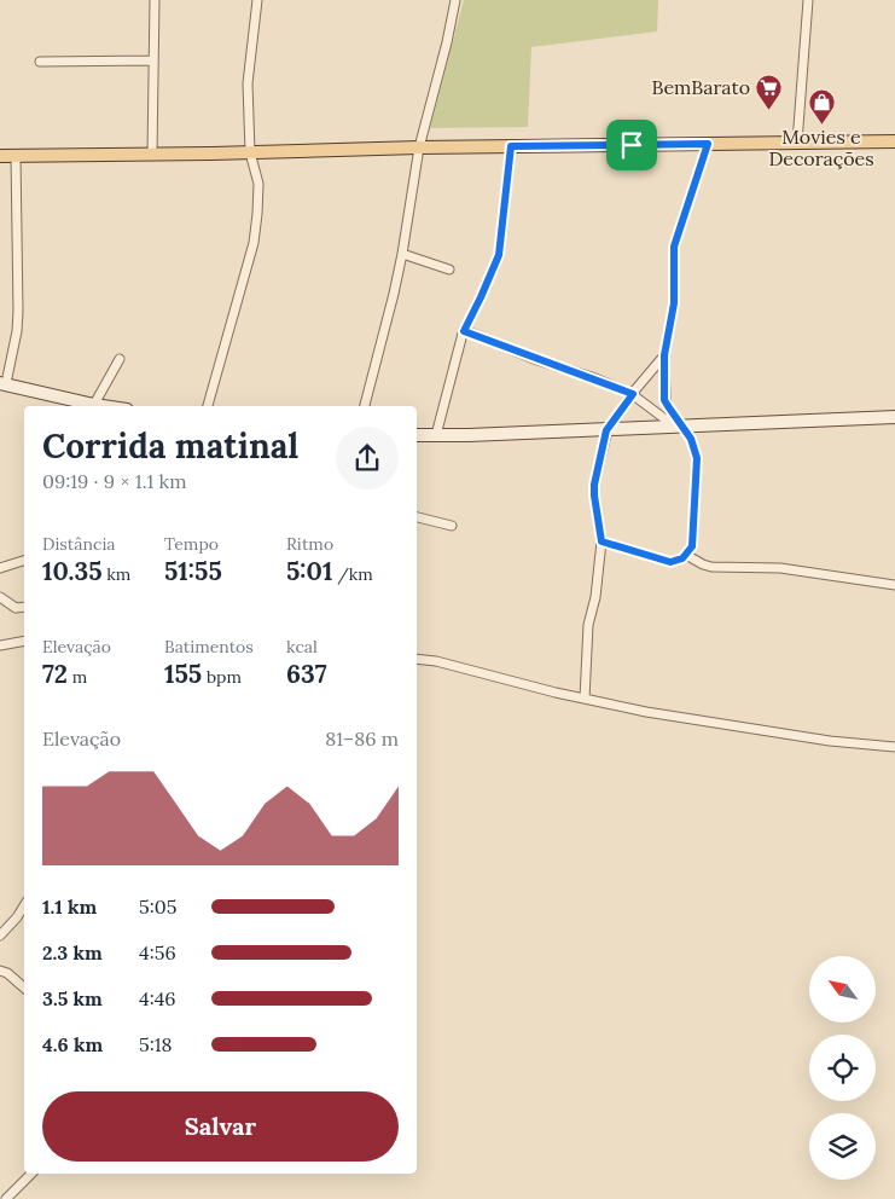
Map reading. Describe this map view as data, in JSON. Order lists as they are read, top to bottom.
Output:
{
  "places": {
    "supermarket": ["BemBarato"],
    "shop": ["Movies e Decorações"]
  },
  "north": "top left",
  "page": {
    "heading": ["Corrida matinal", "09:19 · 9 × 1.1 km"],
    "stats": [
      ["Distância", "10.35 km"],
      ["Tempo", "51:55"],
      ["Ritmo", "5:01 /km"],
      ["Elevação", "72 m"],
      ["Batimentos", "155 bpm"],
      ["kcal", "637"]
    ],
    "chart": ["Elevação", "81–86 m"],
    "list": [
      {
        "name": "1.1 km",
        "note": "5:05"
      },
      {
        "name": "2.3 km",
        "note": "4:56"
      },
      {
        "name": "3.5 km",
        "note": "4:46"
      },
      {
        "name": "4.6 km",
        "note": "5:18"
      }
    ],
    "buttons": "Salvar"
  }
}
